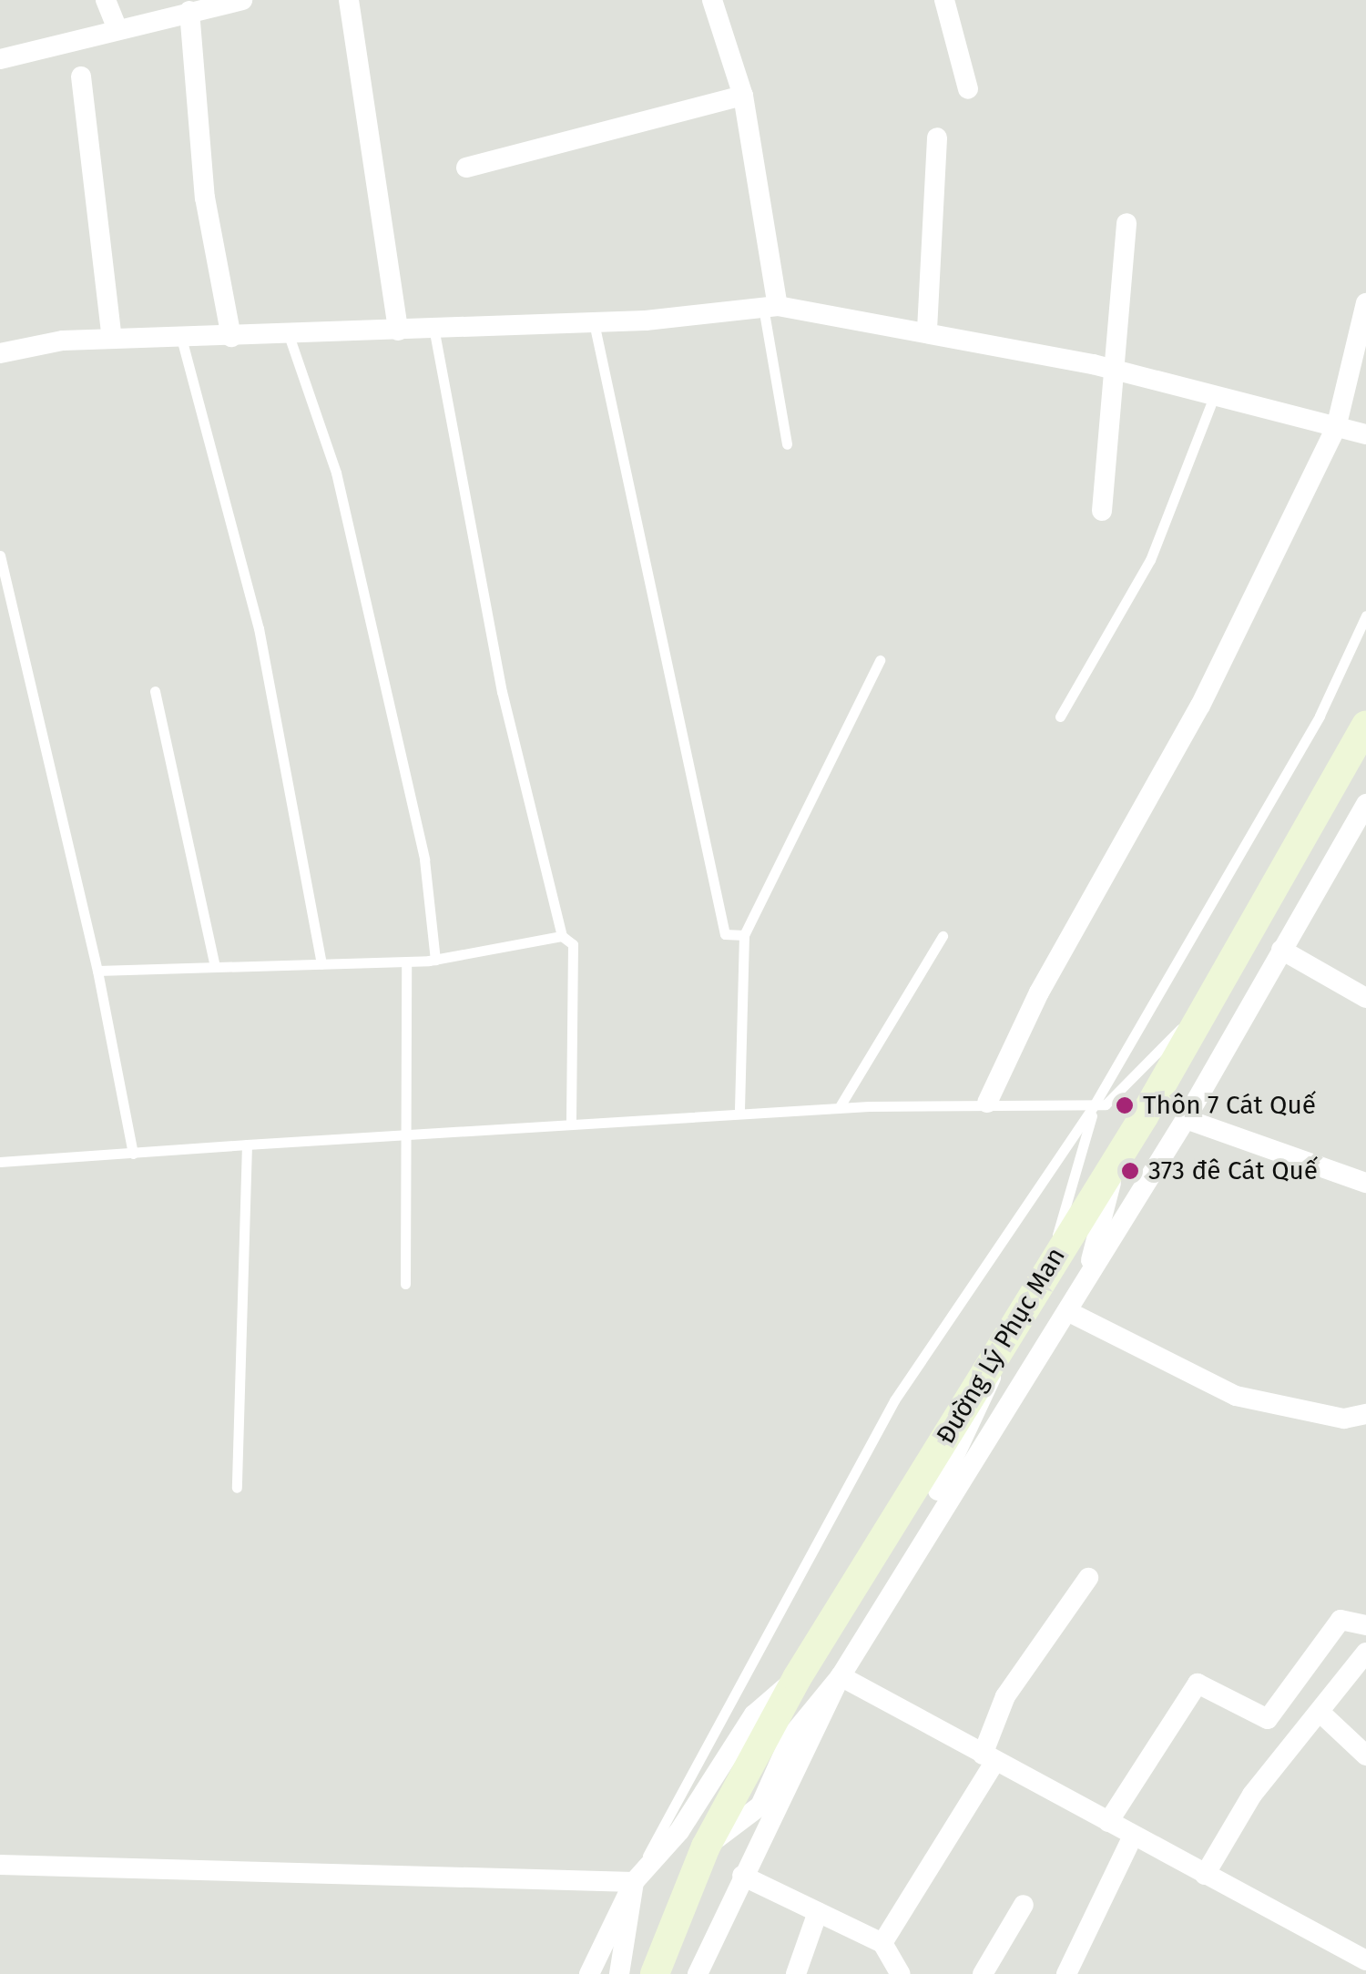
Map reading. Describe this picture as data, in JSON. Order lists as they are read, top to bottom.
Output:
{
  "streets": {
    "main road": ["Đường Lý Phục Man"]
  },
  "places": ["Thôn 7 Cát Quế", "373 đê Cát Quế"]
}
